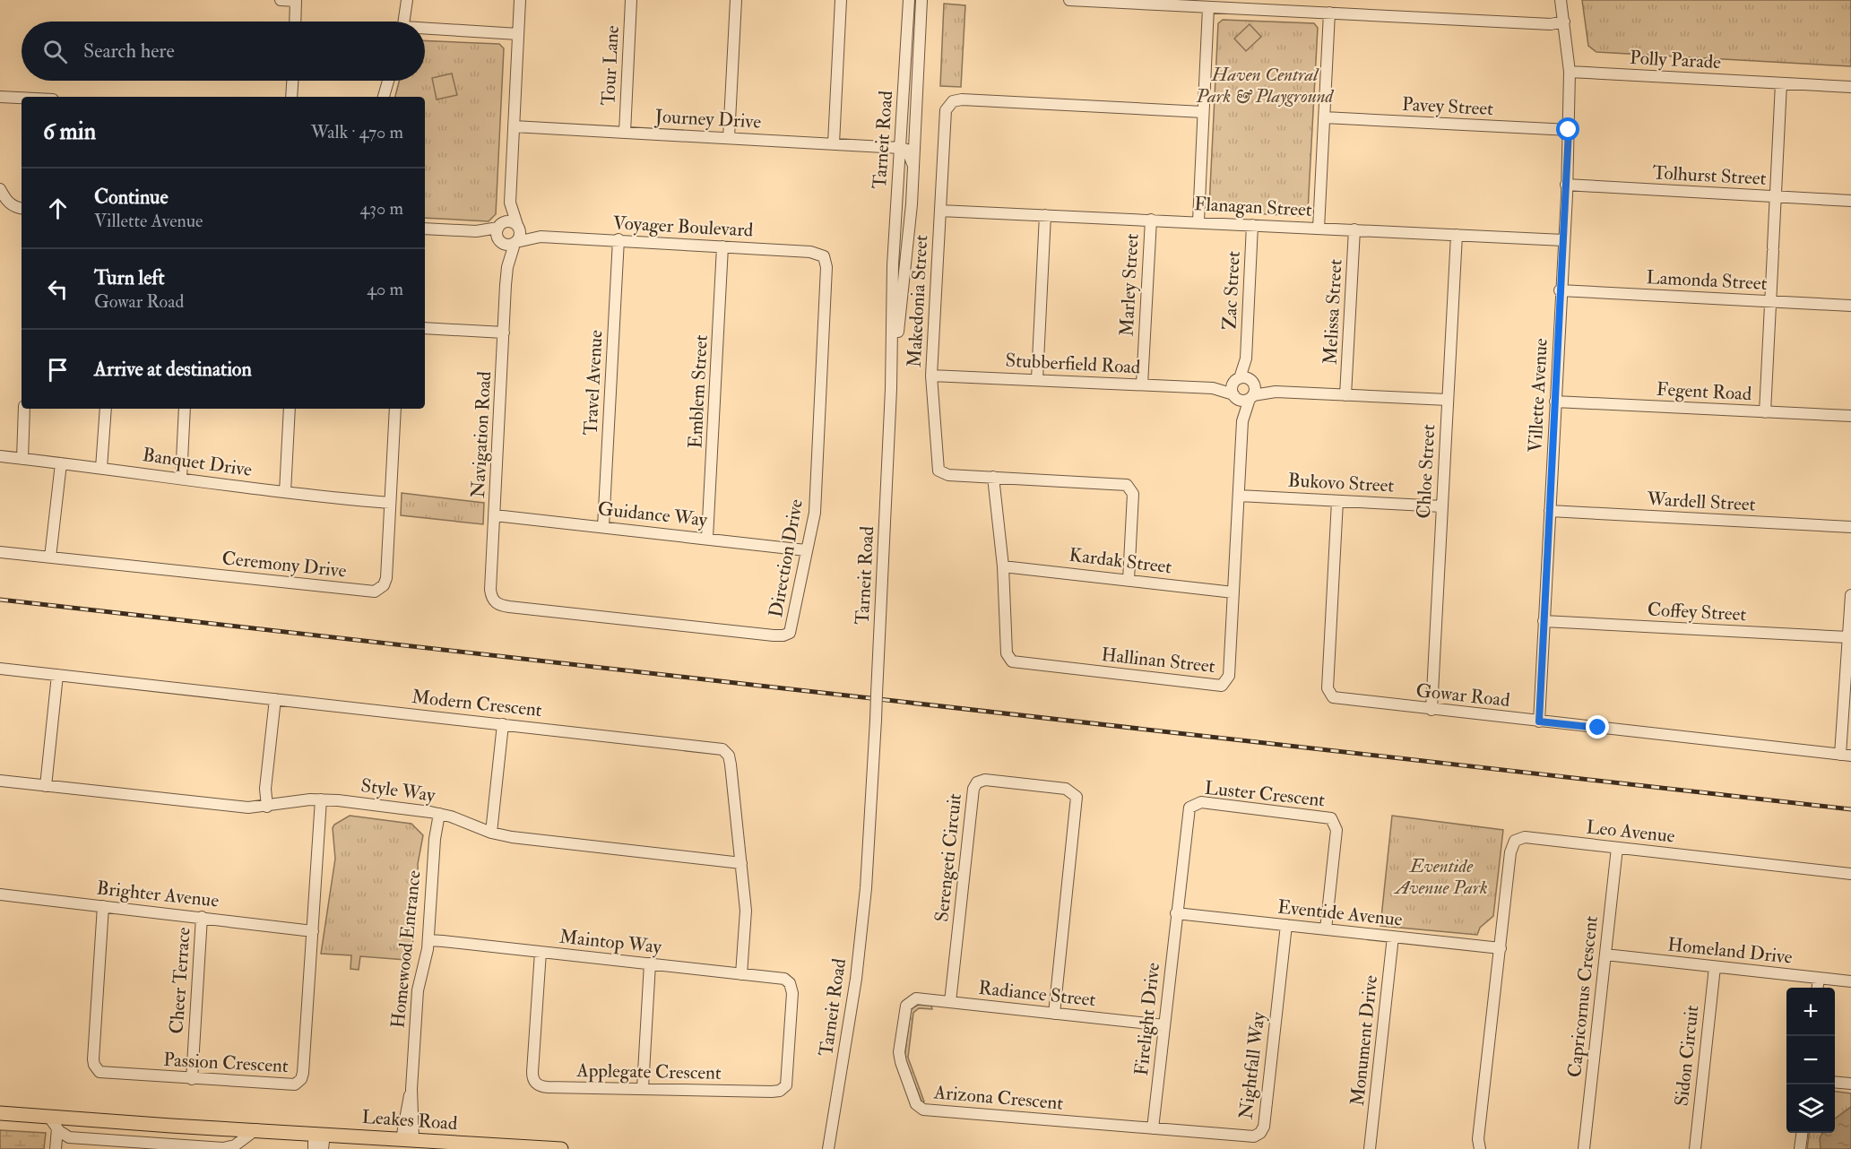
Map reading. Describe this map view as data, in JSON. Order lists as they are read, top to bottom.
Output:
{
  "streets": {
    "main road": ["Leakes Road"],
    "street": [
      "Polly Parade",
      "Tour Lane",
      "Pavey Street",
      "Journey Drive",
      "Tarneit Road",
      "Tolhurst Street",
      "Flanagan Street",
      "Voyager Boulevard",
      "Lamonda Street",
      "Marley Street",
      "Zac Street",
      "Makedonia Street",
      "Melissa Street",
      "Stubberfield Road",
      "Travel Avenue",
      "Emblem Street",
      "Fegent Road",
      "Villette Avenue",
      "Navigation Road",
      "Banquet Drive",
      "Chloe Street",
      "Bukovo Street",
      "Wardell Street",
      "Guidance Way",
      "Direction Drive",
      "Kardak Street",
      "Ceremony Drive",
      "Coffey Street",
      "Hallinan Street",
      "Gowar Road",
      "Modern Crescent",
      "Style Way",
      "Luster Crescent",
      "Leo Avenue",
      "Serengeti Circuit",
      "Brighter Avenue",
      "Eventide Avenue",
      "Maintop Way",
      "Homewood Entrance",
      "Homeland Drive",
      "Cheer Terrace",
      "Radiance Street",
      "Capricornus Crescent",
      "Firelight Drive",
      "Monument Drive",
      "Sidon Circuit",
      "Passion Crescent",
      "Nightfall Way",
      "Applegate Crescent",
      "Arizona Crescent"
    ]
  },
  "crossings": [
    ["Polly Parade", "Villette Avenue"],
    ["Tour Lane", "Journey Drive"],
    ["Pavey Street", "Villette Avenue"],
    ["Journey Drive", "Tarneit Road"],
    ["Tolhurst Street", "Villette Avenue"],
    ["Flanagan Street", "Marley Street"],
    ["Flanagan Street", "Zac Street"],
    ["Flanagan Street", "Makedonia Street"],
    ["Flanagan Street", "Melissa Street"],
    ["Flanagan Street", "Villette Avenue"],
    ["Flanagan Street", "Chloe Street"],
    ["Voyager Boulevard", "Travel Avenue"],
    ["Voyager Boulevard", "Emblem Street"],
    ["Voyager Boulevard", "Navigation Road"],
    ["Voyager Boulevard", "Direction Drive"],
    ["Lamonda Street", "Villette Avenue"],
    ["Marley Street", "Stubberfield Road"],
    ["Zac Street", "Stubberfield Road"],
    ["Zac Street", "Hallinan Street"],
    ["Makedonia Street", "Stubberfield Road"],
    ["Makedonia Street", "Kardak Street"],
    ["Makedonia Street", "Hallinan Street"],
    ["Stubberfield Road", "Hallinan Street"],
    ["Travel Avenue", "Guidance Way"],
    ["Emblem Street", "Guidance Way"],
    ["Fegent Road", "Villette Avenue"],
    ["Villette Avenue", "Wardell Street"],
    ["Villette Avenue", "Coffey Street"],
    ["Villette Avenue", "Gowar Road"],
    ["Navigation Road", "Guidance Way"],
    ["Navigation Road", "Direction Drive"],
    ["Banquet Drive", "Ceremony Drive"],
    ["Chloe Street", "Bukovo Street"],
    ["Chloe Street", "Gowar Road"],
    ["Bukovo Street", "Hallinan Street"],
    ["Bukovo Street", "Gowar Road"],
    ["Guidance Way", "Direction Drive"],
    ["Kardak Street", "Hallinan Street"],
    ["Modern Crescent", "Style Way"],
    ["Modern Crescent", "Maintop Way"],
    ["Style Way", "Homewood Entrance"],
    ["Style Way", "Passion Crescent"],
    ["Luster Crescent", "Eventide Avenue"],
    ["Luster Crescent", "Firelight Drive"],
    ["Leo Avenue", "Eventide Avenue"],
    ["Leo Avenue", "Capricornus Crescent"],
    ["Serengeti Circuit", "Radiance Street"],
    ["Brighter Avenue", "Cheer Terrace"],
    ["Brighter Avenue", "Passion Crescent"],
    ["Eventide Avenue", "Firelight Drive"],
    ["Eventide Avenue", "Monument Drive"],
    ["Eventide Avenue", "Nightfall Way"],
    ["Maintop Way", "Homewood Entrance"],
    ["Maintop Way", "Applegate Crescent"],
    ["Homewood Entrance", "Leakes Road"],
    ["Homeland Drive", "Capricornus Crescent"],
    ["Homeland Drive", "Sidon Circuit"],
    ["Cheer Terrace", "Passion Crescent"],
    ["Radiance Street", "Firelight Drive"],
    ["Radiance Street", "Arizona Crescent"],
    ["Firelight Drive", "Nightfall Way"],
    ["Firelight Drive", "Arizona Crescent"],
    ["Nightfall Way", "Arizona Crescent"]
  ],
  "parks": ["Haven Central Park & Playground", "Eventide Avenue Park"],
  "page": {
    "search": "Search here",
    "heading": ["6 min", "Walk · 470 m"],
    "list": [
      ["Continue", "Villette Avenue", "430 m"],
      ["Turn left", "Gowar Road", "40 m"],
      "Arrive at destination"
    ],
    "map_buttons": ["+", "−"]
  }
}
